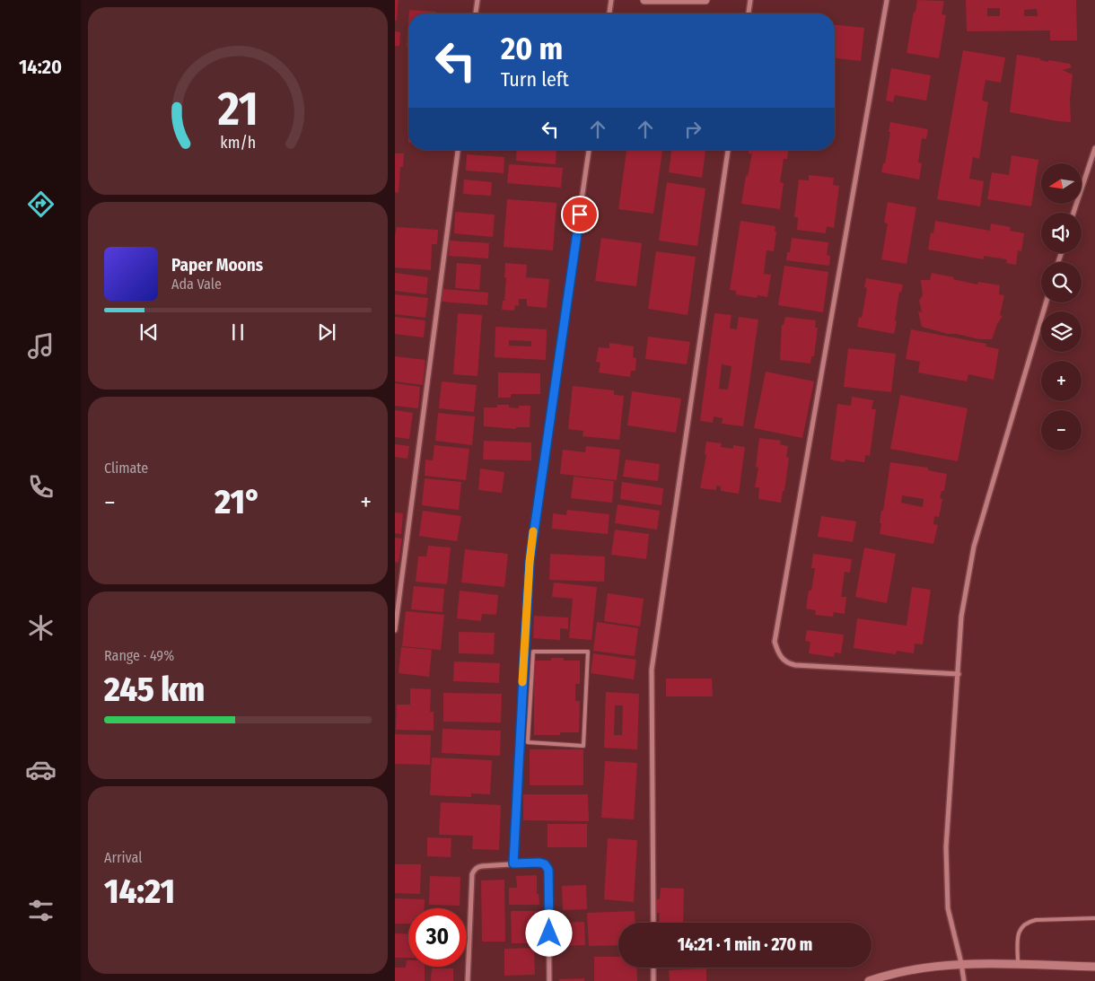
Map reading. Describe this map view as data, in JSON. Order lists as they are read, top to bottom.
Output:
{
  "north": "left",
  "page": {
    "tabs": "14:20",
    "turn": ["20 m", "Turn left"],
    "map_buttons": ["+", "−"],
    "song": ["Paper Moons", "Ada Vale"],
    "tile": [
      "Climate",
      ["Range · 49%", "245 km"],
      ["Arrival", "14:21"]
    ],
    "heat": ["−", "21°", "+"],
    "limit": "30",
    "trip": "14:21 · 1 min · 270 m",
    "gauge": ["21", "km/h"]
  }
}
